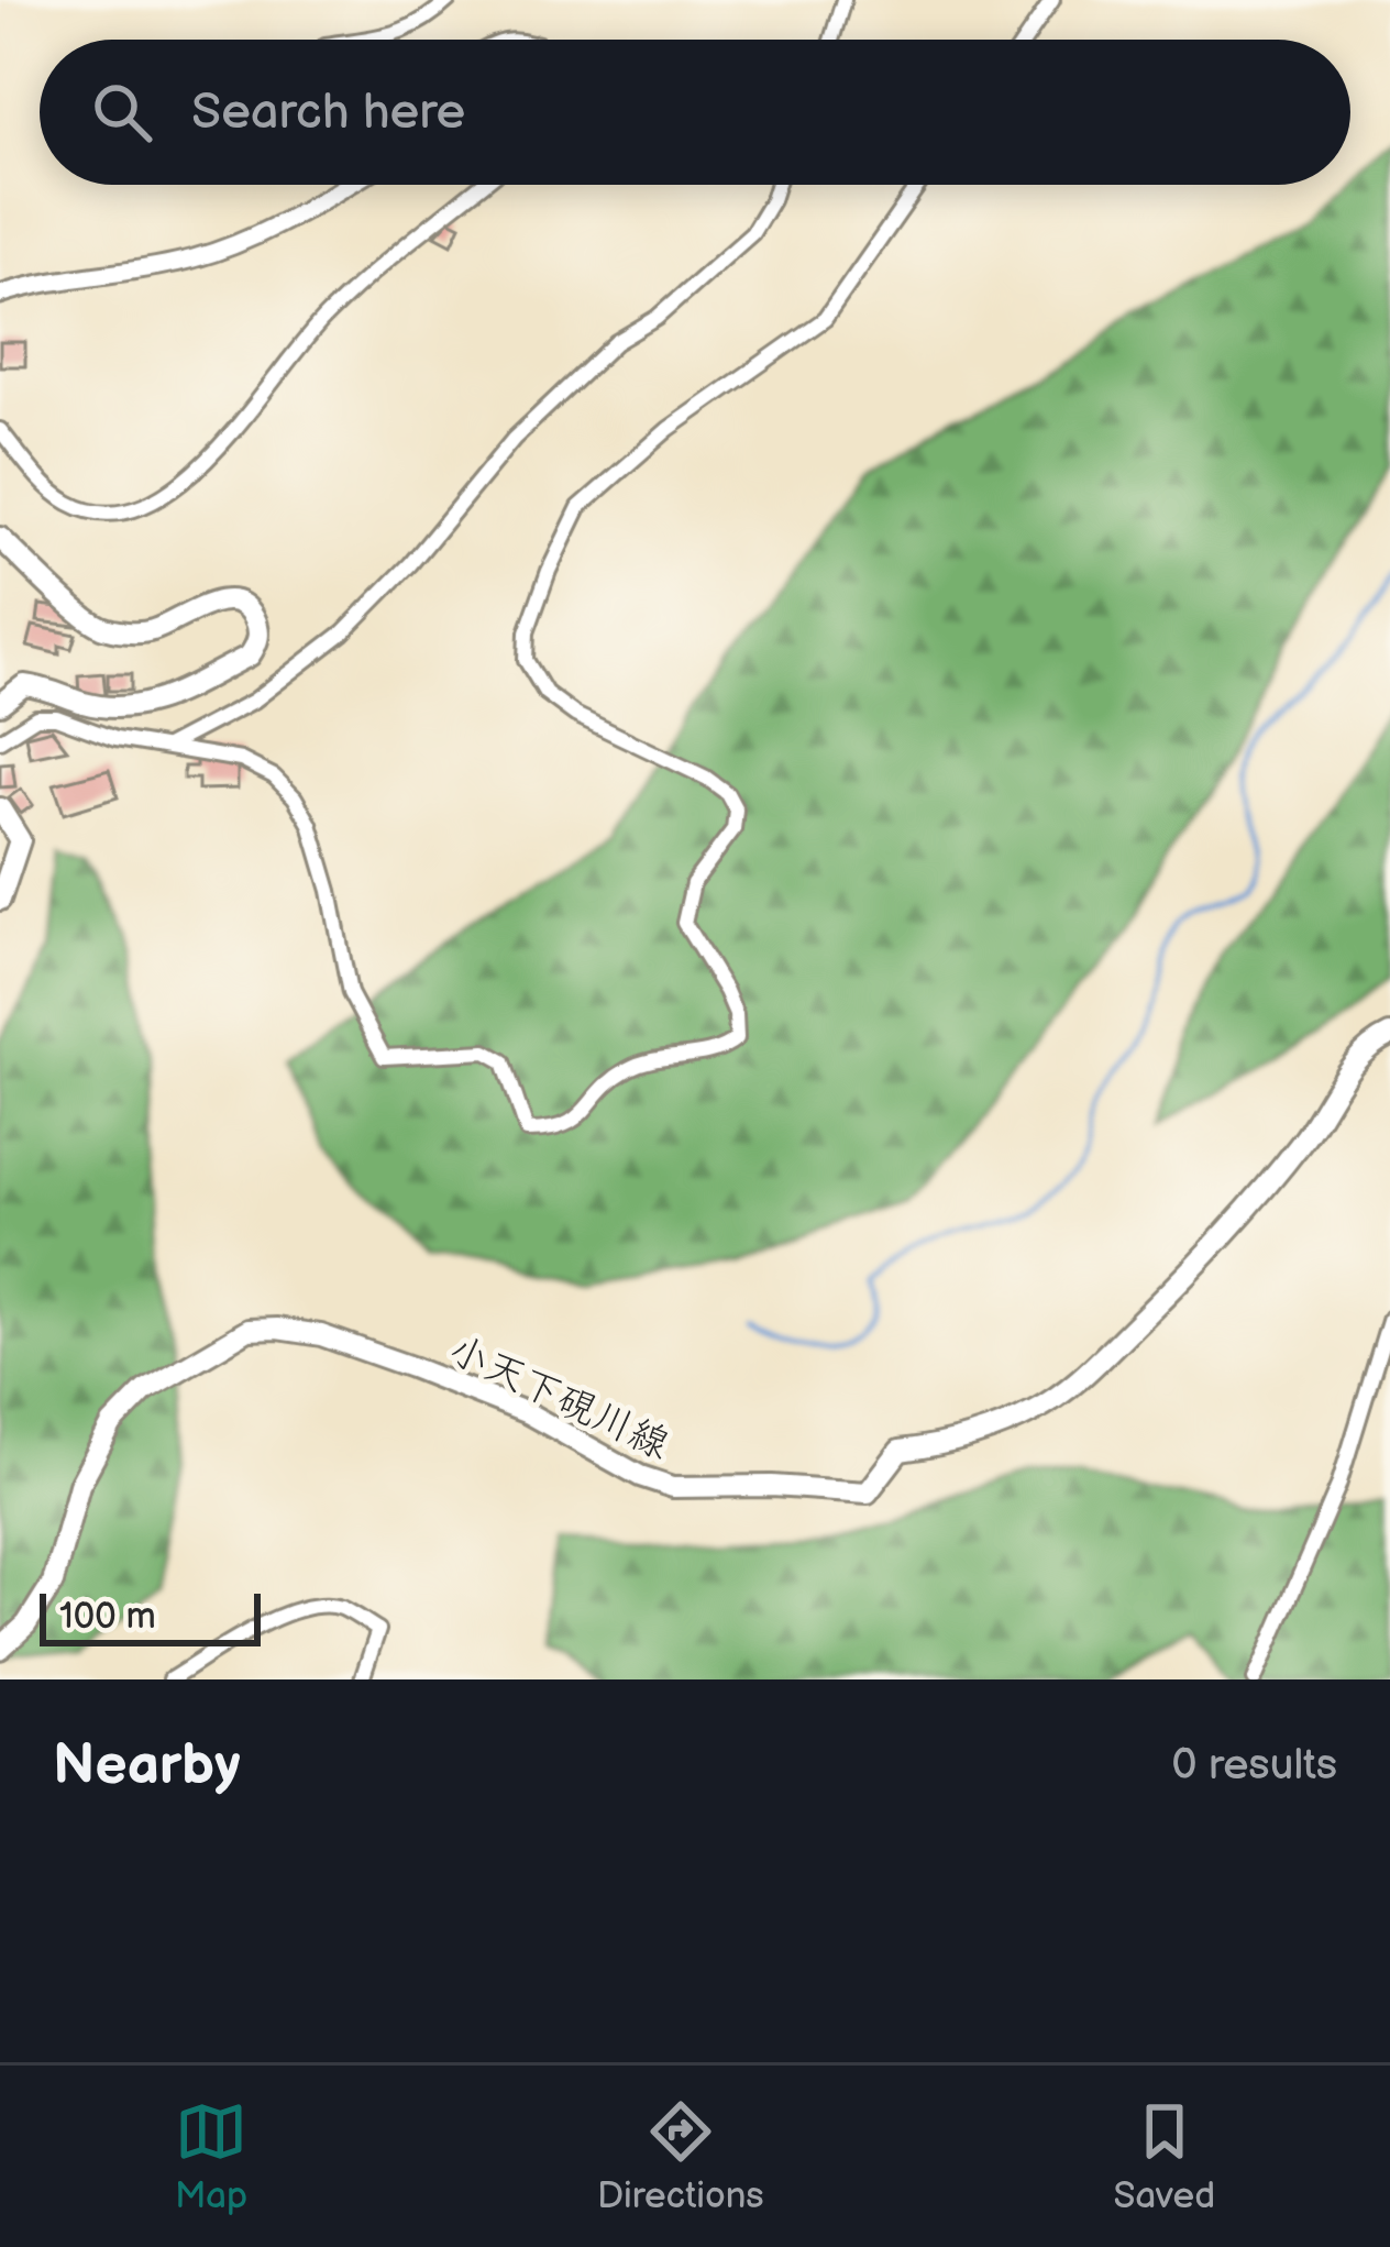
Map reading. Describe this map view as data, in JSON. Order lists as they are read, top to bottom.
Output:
{
  "streets": {
    "main road": ["小天下硯川線"]
  },
  "scale_bar": "100 m",
  "page": {
    "search": "Search here",
    "scale": "100 m",
    "heading": ["Nearby", "0 results"],
    "nav": ["Map", "Directions", "Saved"]
  }
}
